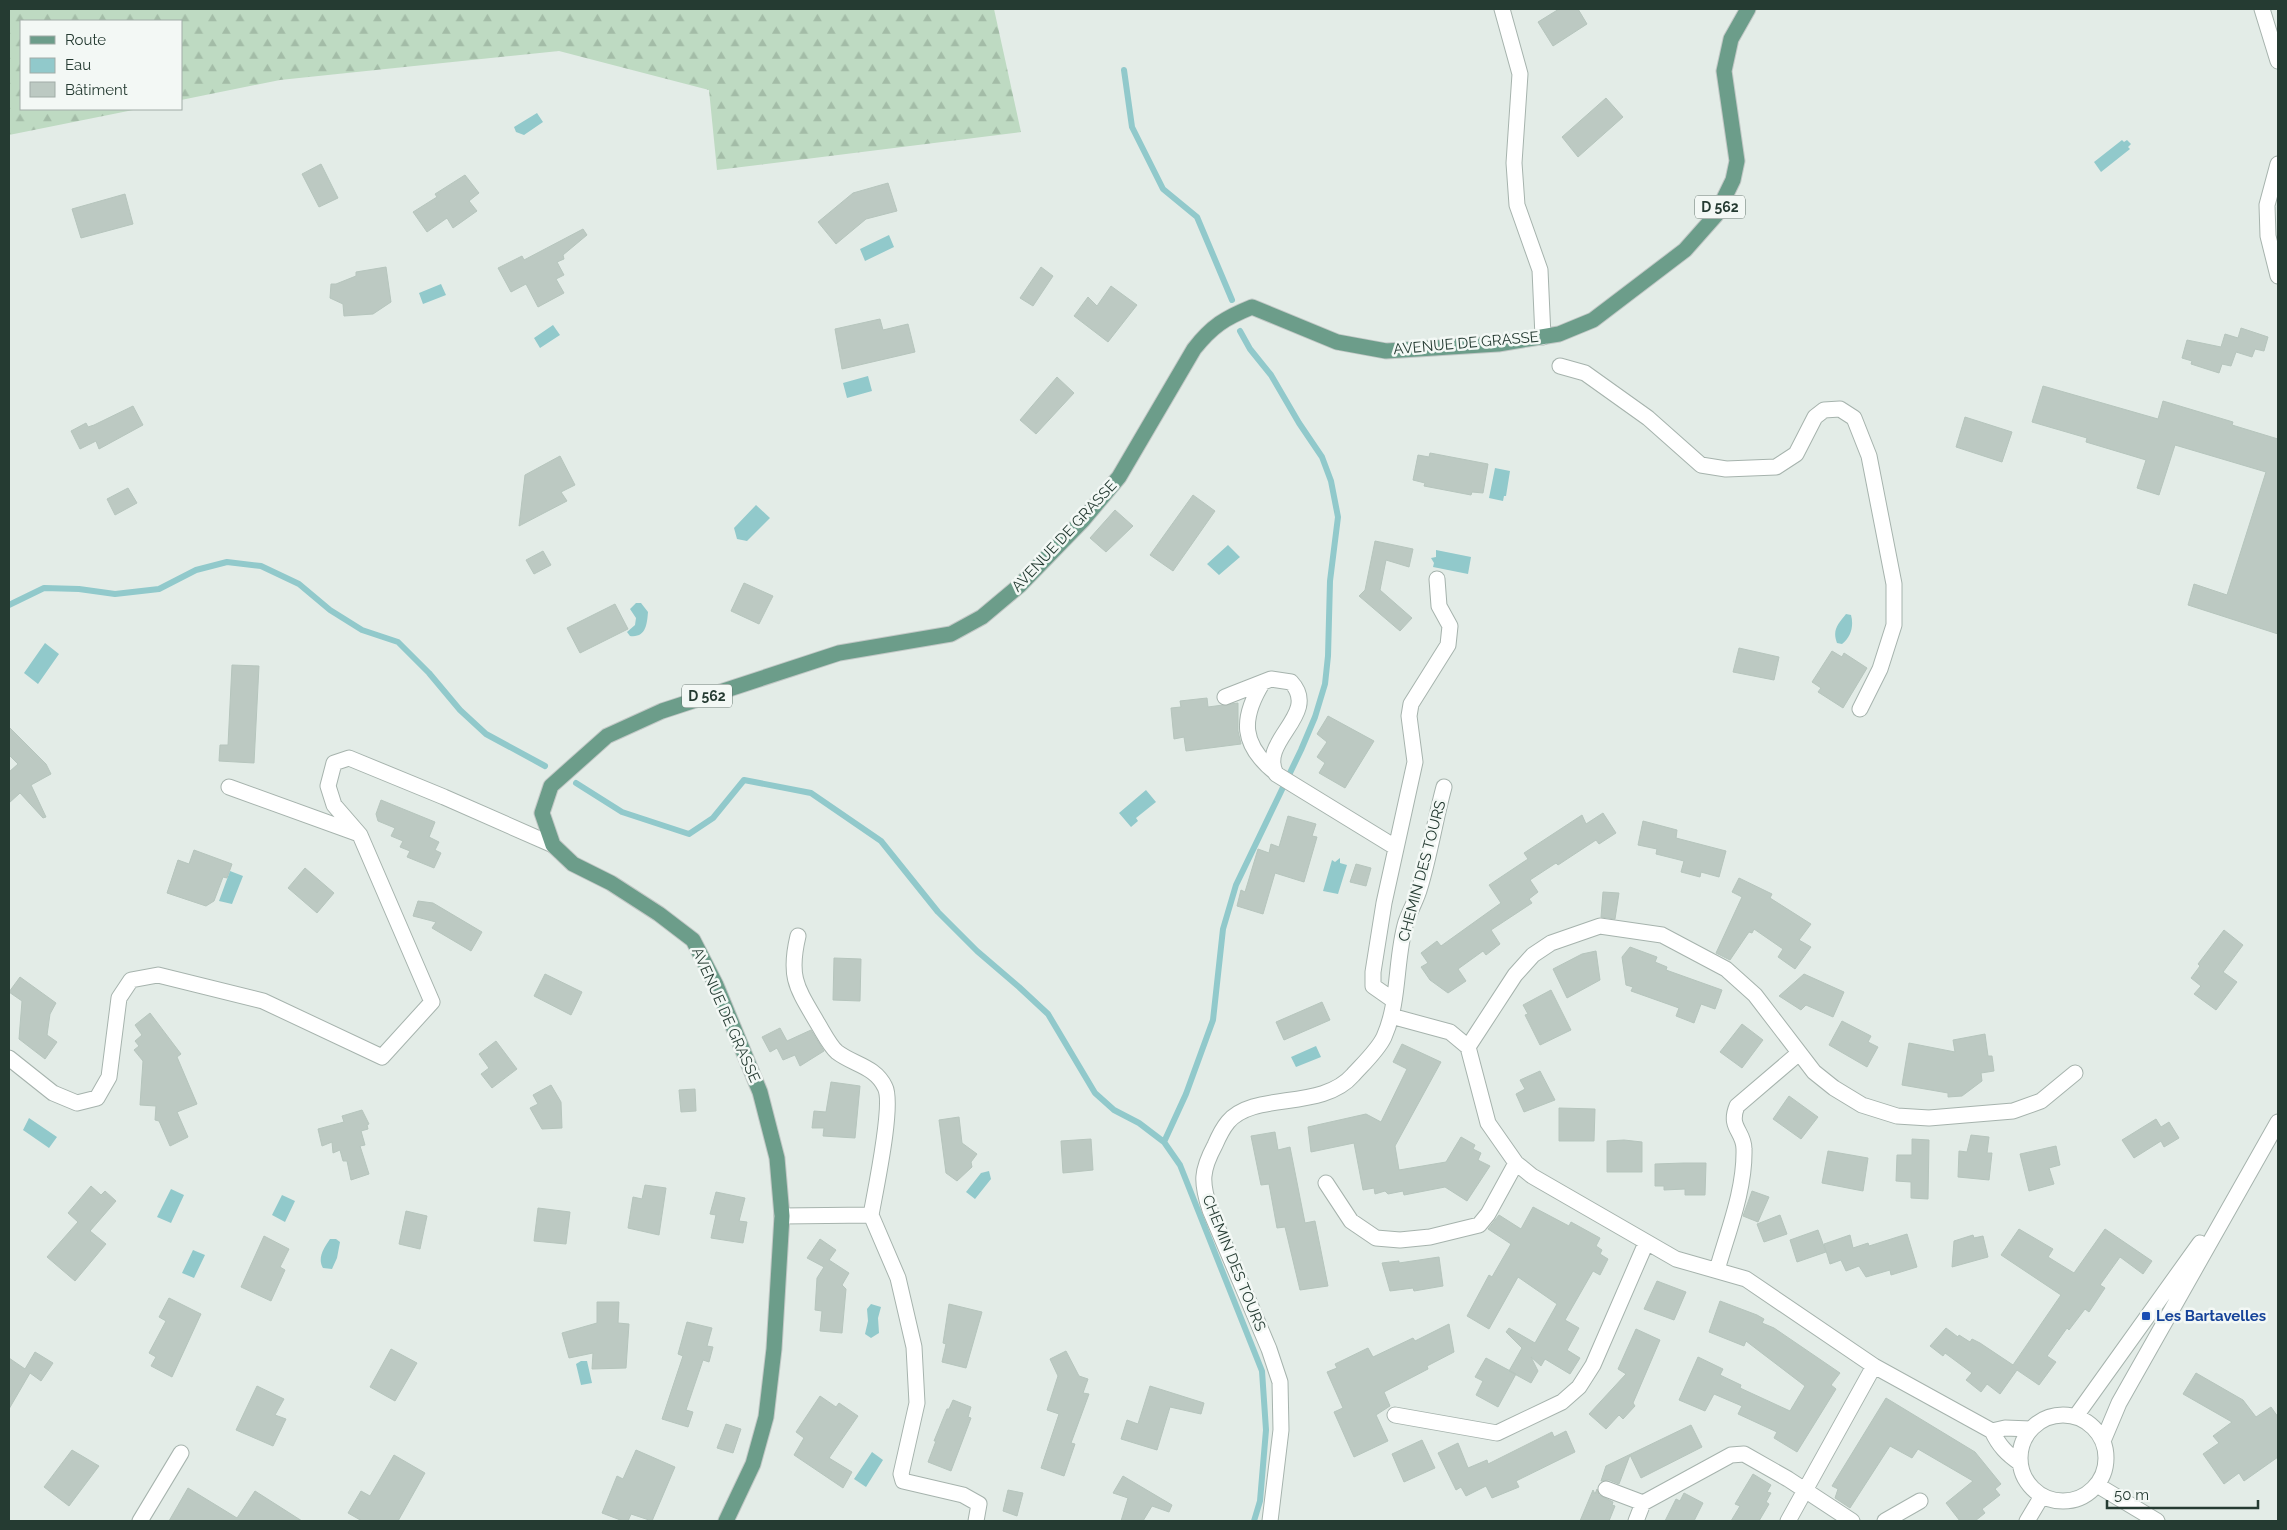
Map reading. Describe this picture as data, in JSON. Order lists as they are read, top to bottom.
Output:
{
  "streets": {
    "main road": ["D 562", "AVENUE DE GRASSE"],
    "street": ["CHEMIN DES TOURS"]
  },
  "places": {
    "transit": ["Les Bartavelles"]
  },
  "legend": ["Route", "Eau", "Bâtiment"],
  "scale_bar": "50 m"
}
